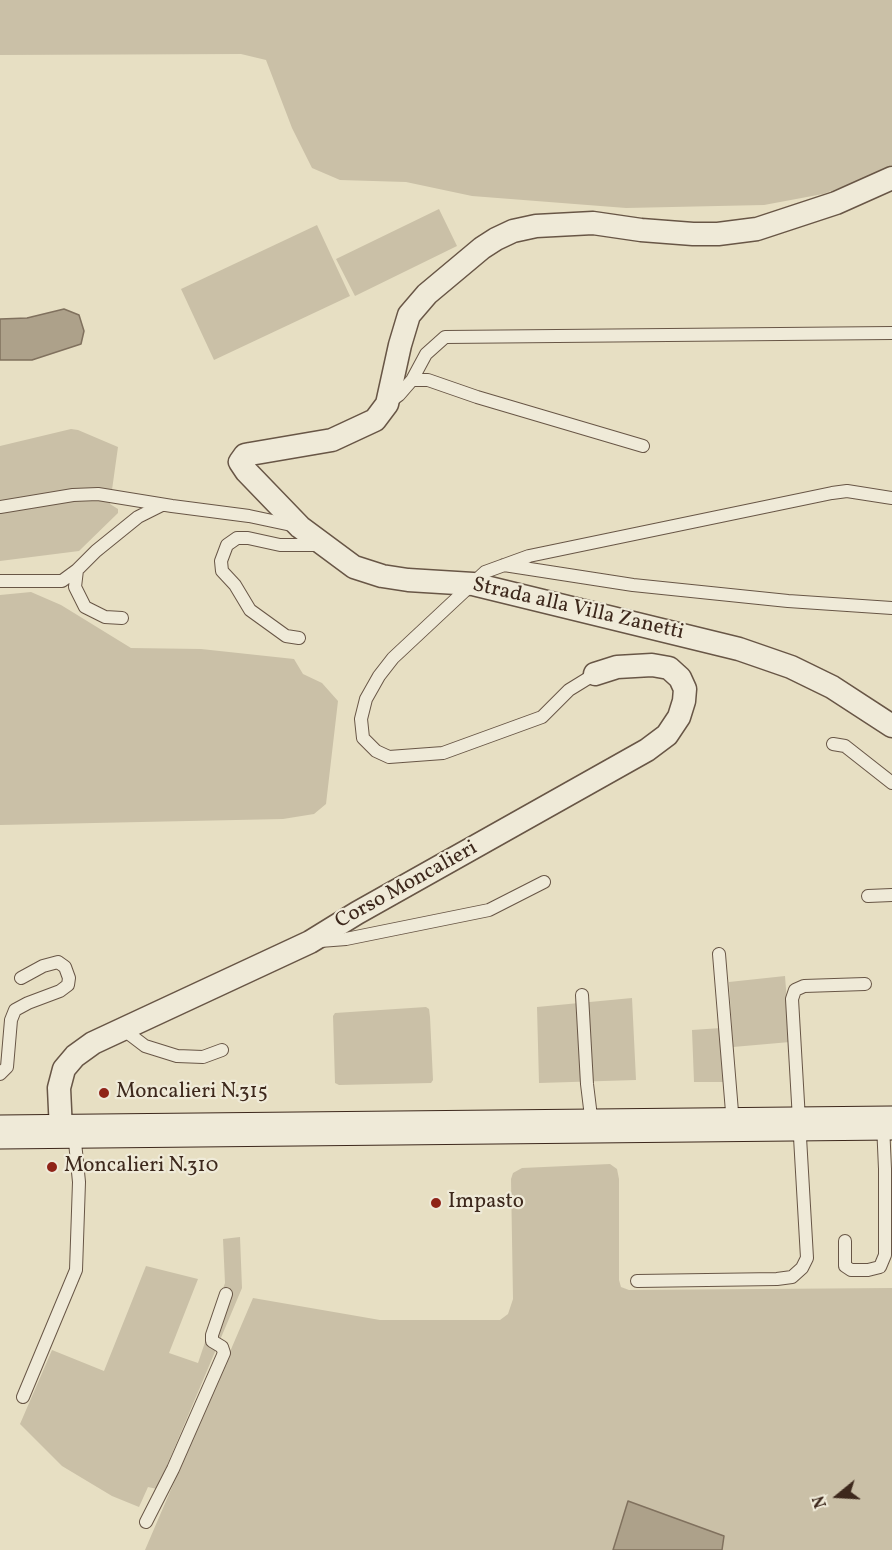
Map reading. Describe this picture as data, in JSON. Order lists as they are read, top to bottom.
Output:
{
  "streets": {
    "street": ["Strada alla Villa Zanetti", "Corso Moncalieri"]
  },
  "places": ["Moncalieri N.315", "Moncalieri N.310", "Impasto"],
  "north": "left"
}
